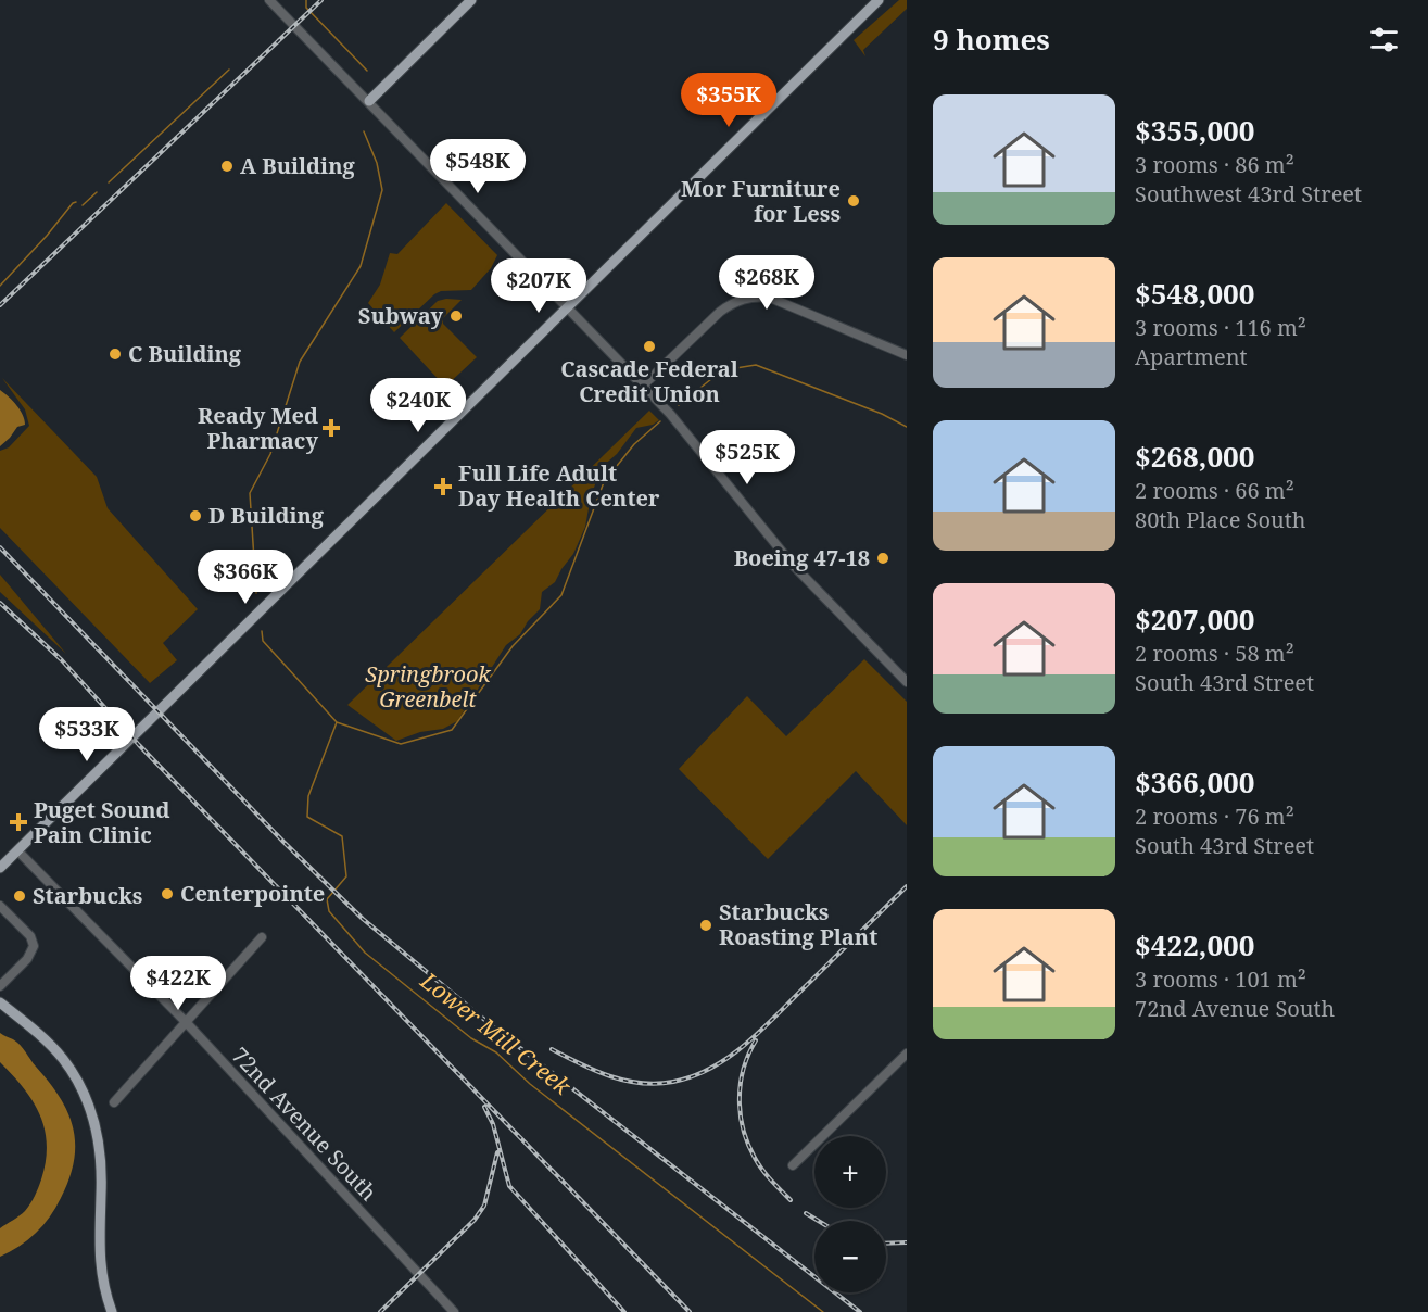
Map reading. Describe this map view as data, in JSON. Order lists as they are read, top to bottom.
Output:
{
  "streets": {
    "street": ["72nd Avenue South"]
  },
  "water": ["Lower Mill Creek"],
  "parks": ["Springbrook Greenbelt"],
  "places": {
    "other": [
      "A Building",
      "Mor Furniture for Less",
      "Subway",
      "Cascade Federal Credit Union",
      "C Building",
      "D Building",
      "Boeing 47-18",
      "Centerpointe",
      "Starbucks",
      "Starbucks Roasting Plant"
    ],
    "health": ["Ready Med Pharmacy", "Full Life Adult Day Health Center", "Puget Sound Pain Clinic"]
  },
  "page": {
    "heading": "9 homes",
    "price": [
      "$355K",
      "$548K",
      "$268K",
      "$207K",
      "$240K",
      "$525K",
      "$366K",
      "$533K",
      "$422K"
    ],
    "list": [
      {
        "name": "$355,000",
        "note": "3 rooms · 86 m² · Southwest 43rd Street"
      },
      {
        "name": "$548,000",
        "note": "3 rooms · 116 m² · Apartment"
      },
      {
        "name": "$268,000",
        "note": "2 rooms · 66 m² · 80th Place South"
      },
      {
        "name": "$207,000",
        "note": "2 rooms · 58 m² · South 43rd Street"
      },
      {
        "name": "$366,000",
        "note": "2 rooms · 76 m² · South 43rd Street"
      },
      {
        "name": "$422,000",
        "note": "3 rooms · 101 m² · 72nd Avenue South"
      }
    ],
    "map_buttons": ["+", "−"]
  }
}
